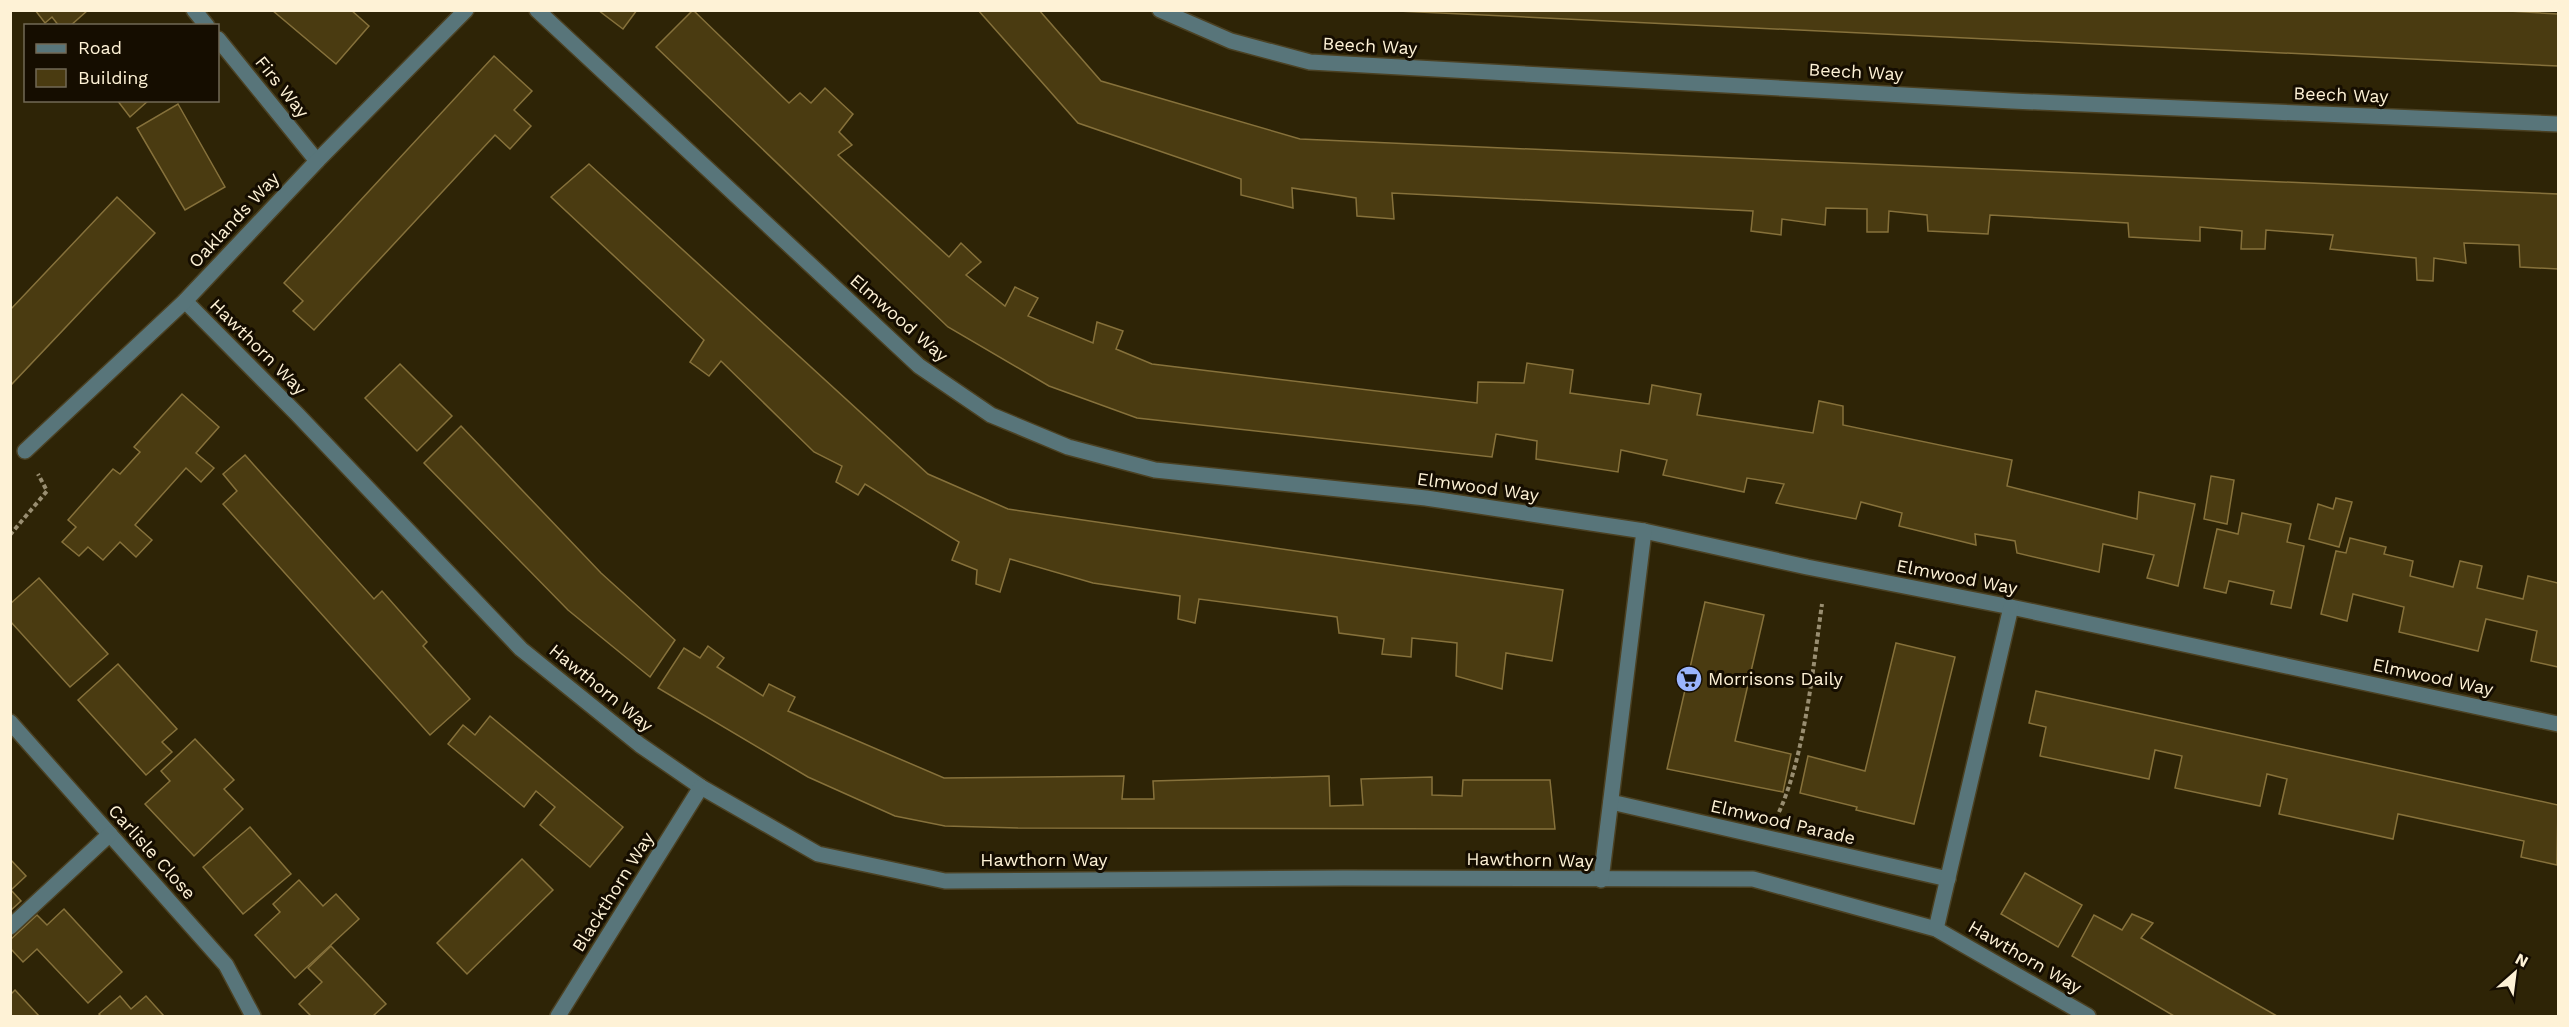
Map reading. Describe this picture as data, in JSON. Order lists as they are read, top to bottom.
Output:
{
  "streets": {
    "street": [
      "Beech Way",
      "Firs Way",
      "Oaklands Way",
      "Elmwood Way",
      "Hawthorn Way",
      "Elmwood Parade",
      "Carlisle Close",
      "Blackthorn Way"
    ]
  },
  "crossings": [
    ["Firs Way", "Oaklands Way"],
    ["Oaklands Way", "Hawthorn Way"],
    ["Hawthorn Way", "Blackthorn Way"]
  ],
  "places": {
    "supermarket": ["Morrisons Daily"]
  },
  "legend": ["Road", "Building"],
  "north": "top right"
}
